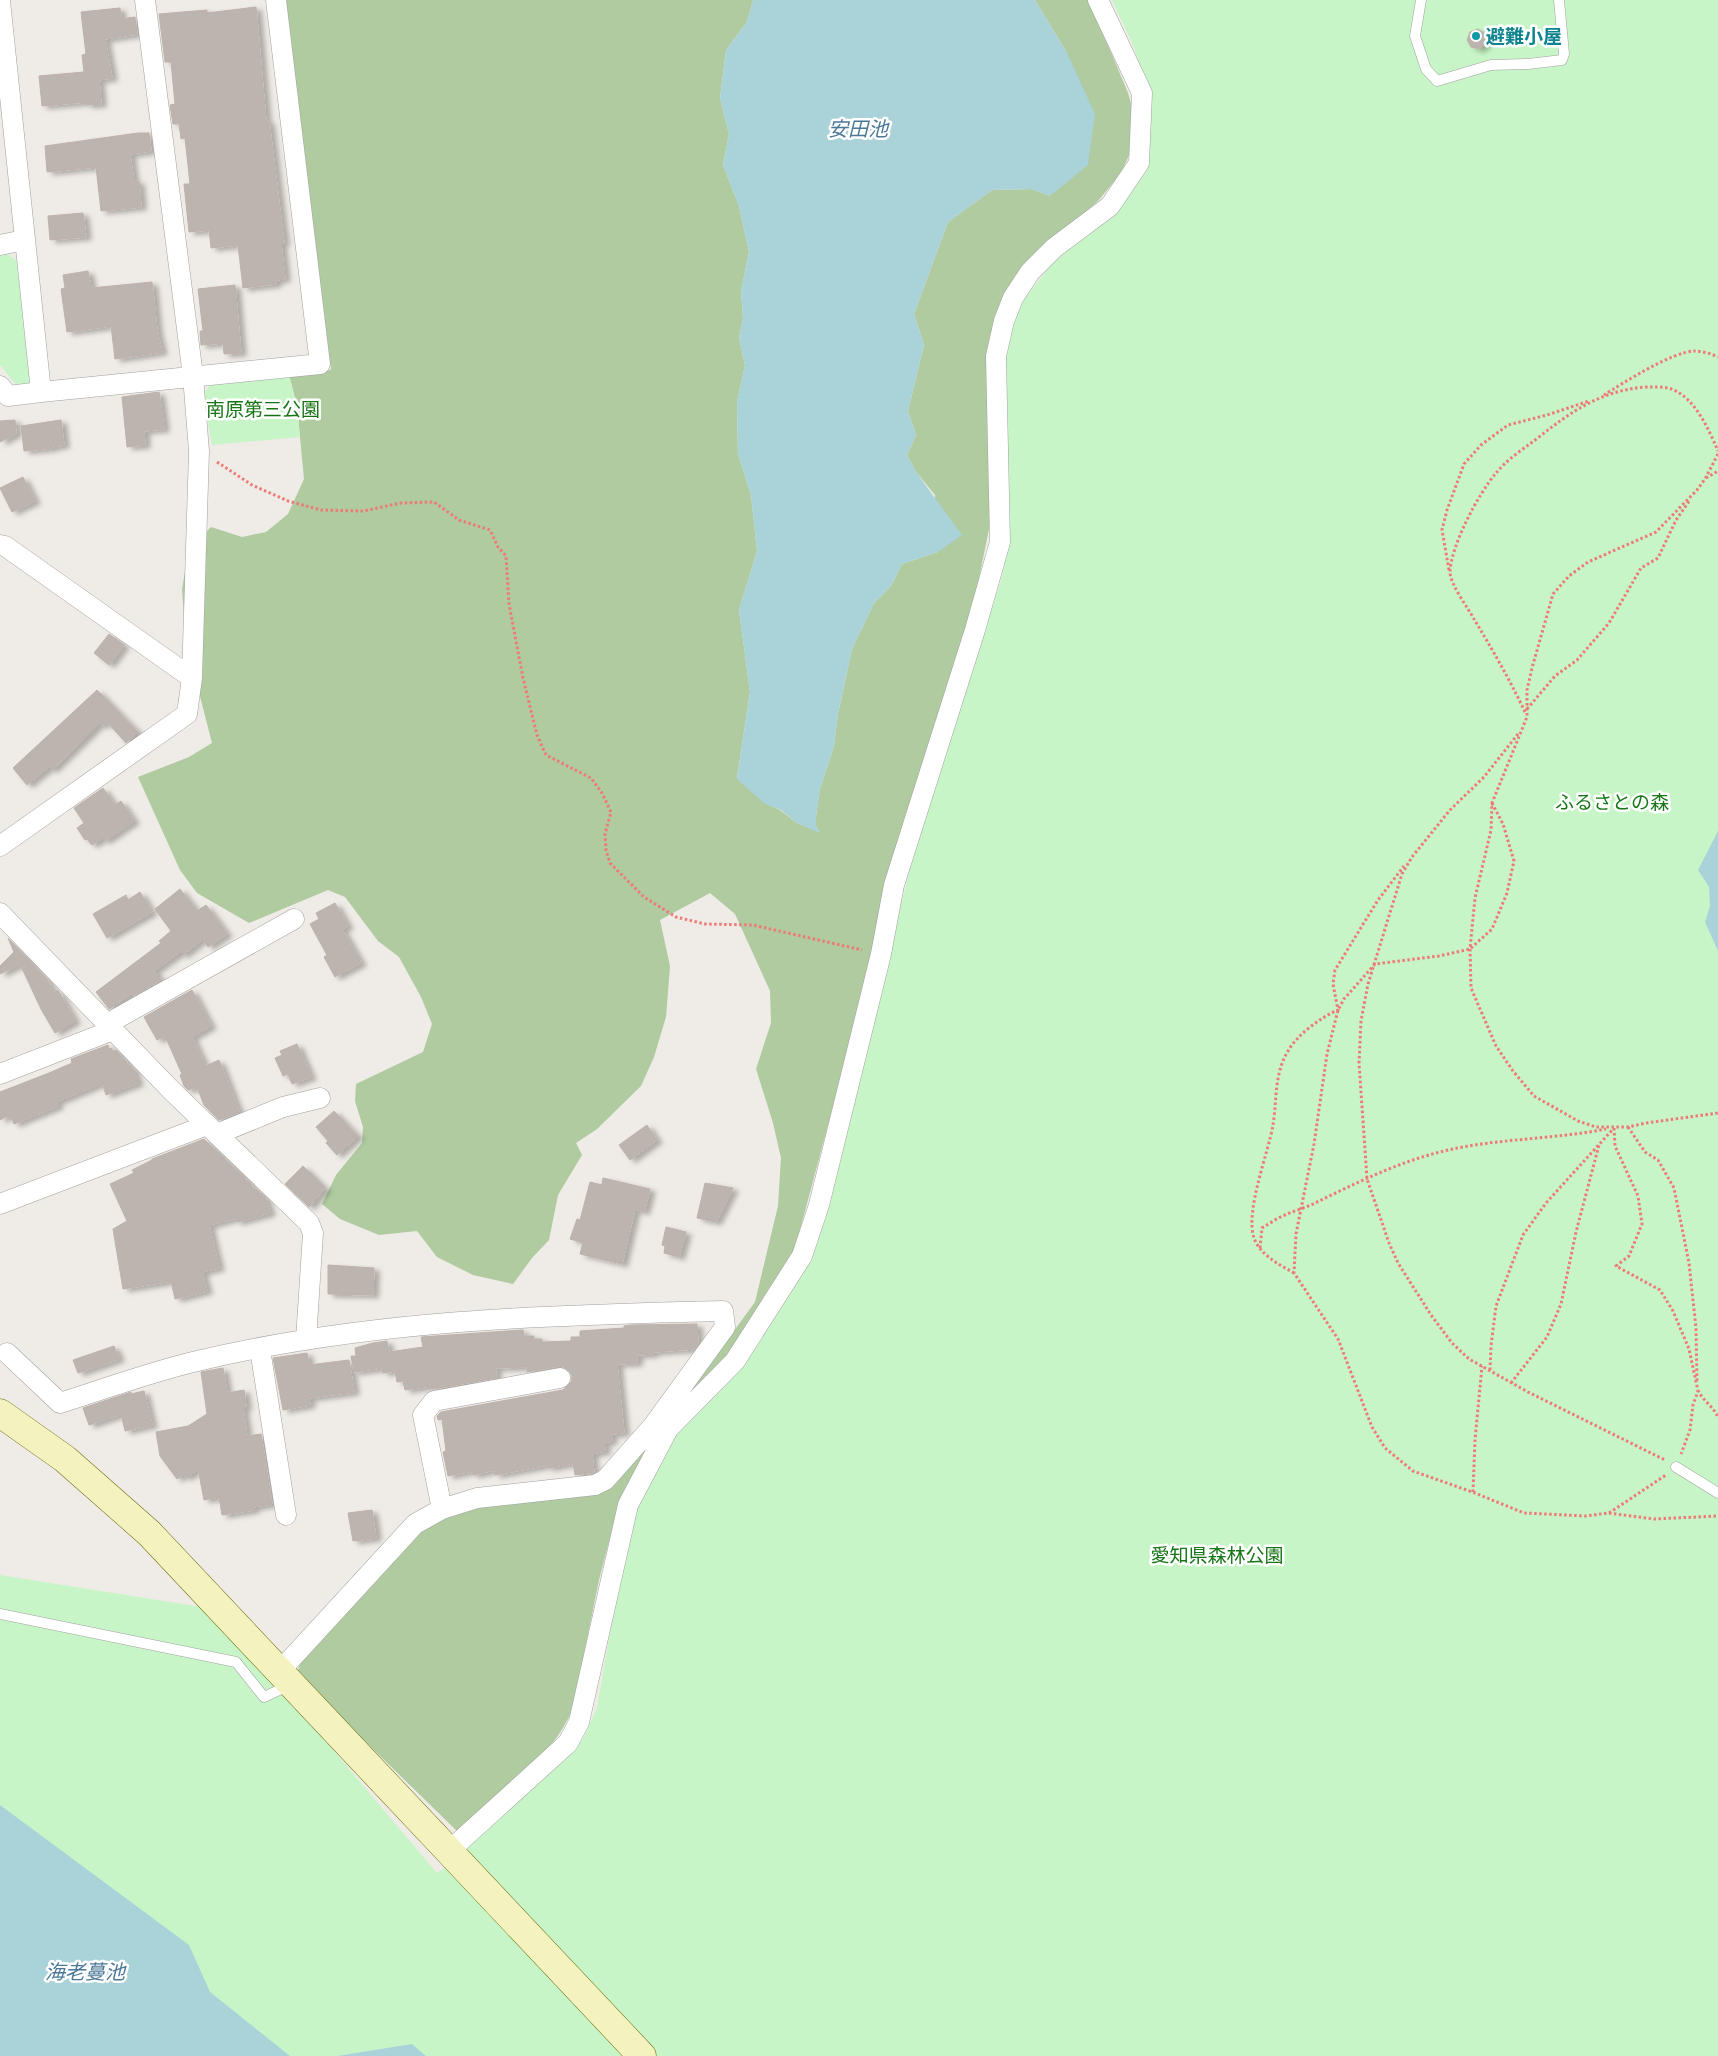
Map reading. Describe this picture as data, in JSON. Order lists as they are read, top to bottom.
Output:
{
  "water": ["安田池", "海老蔓池"],
  "parks": ["南原第三公園", "ふるさとの森", "愛知県森林公園"],
  "places": ["避難小屋"]
}
